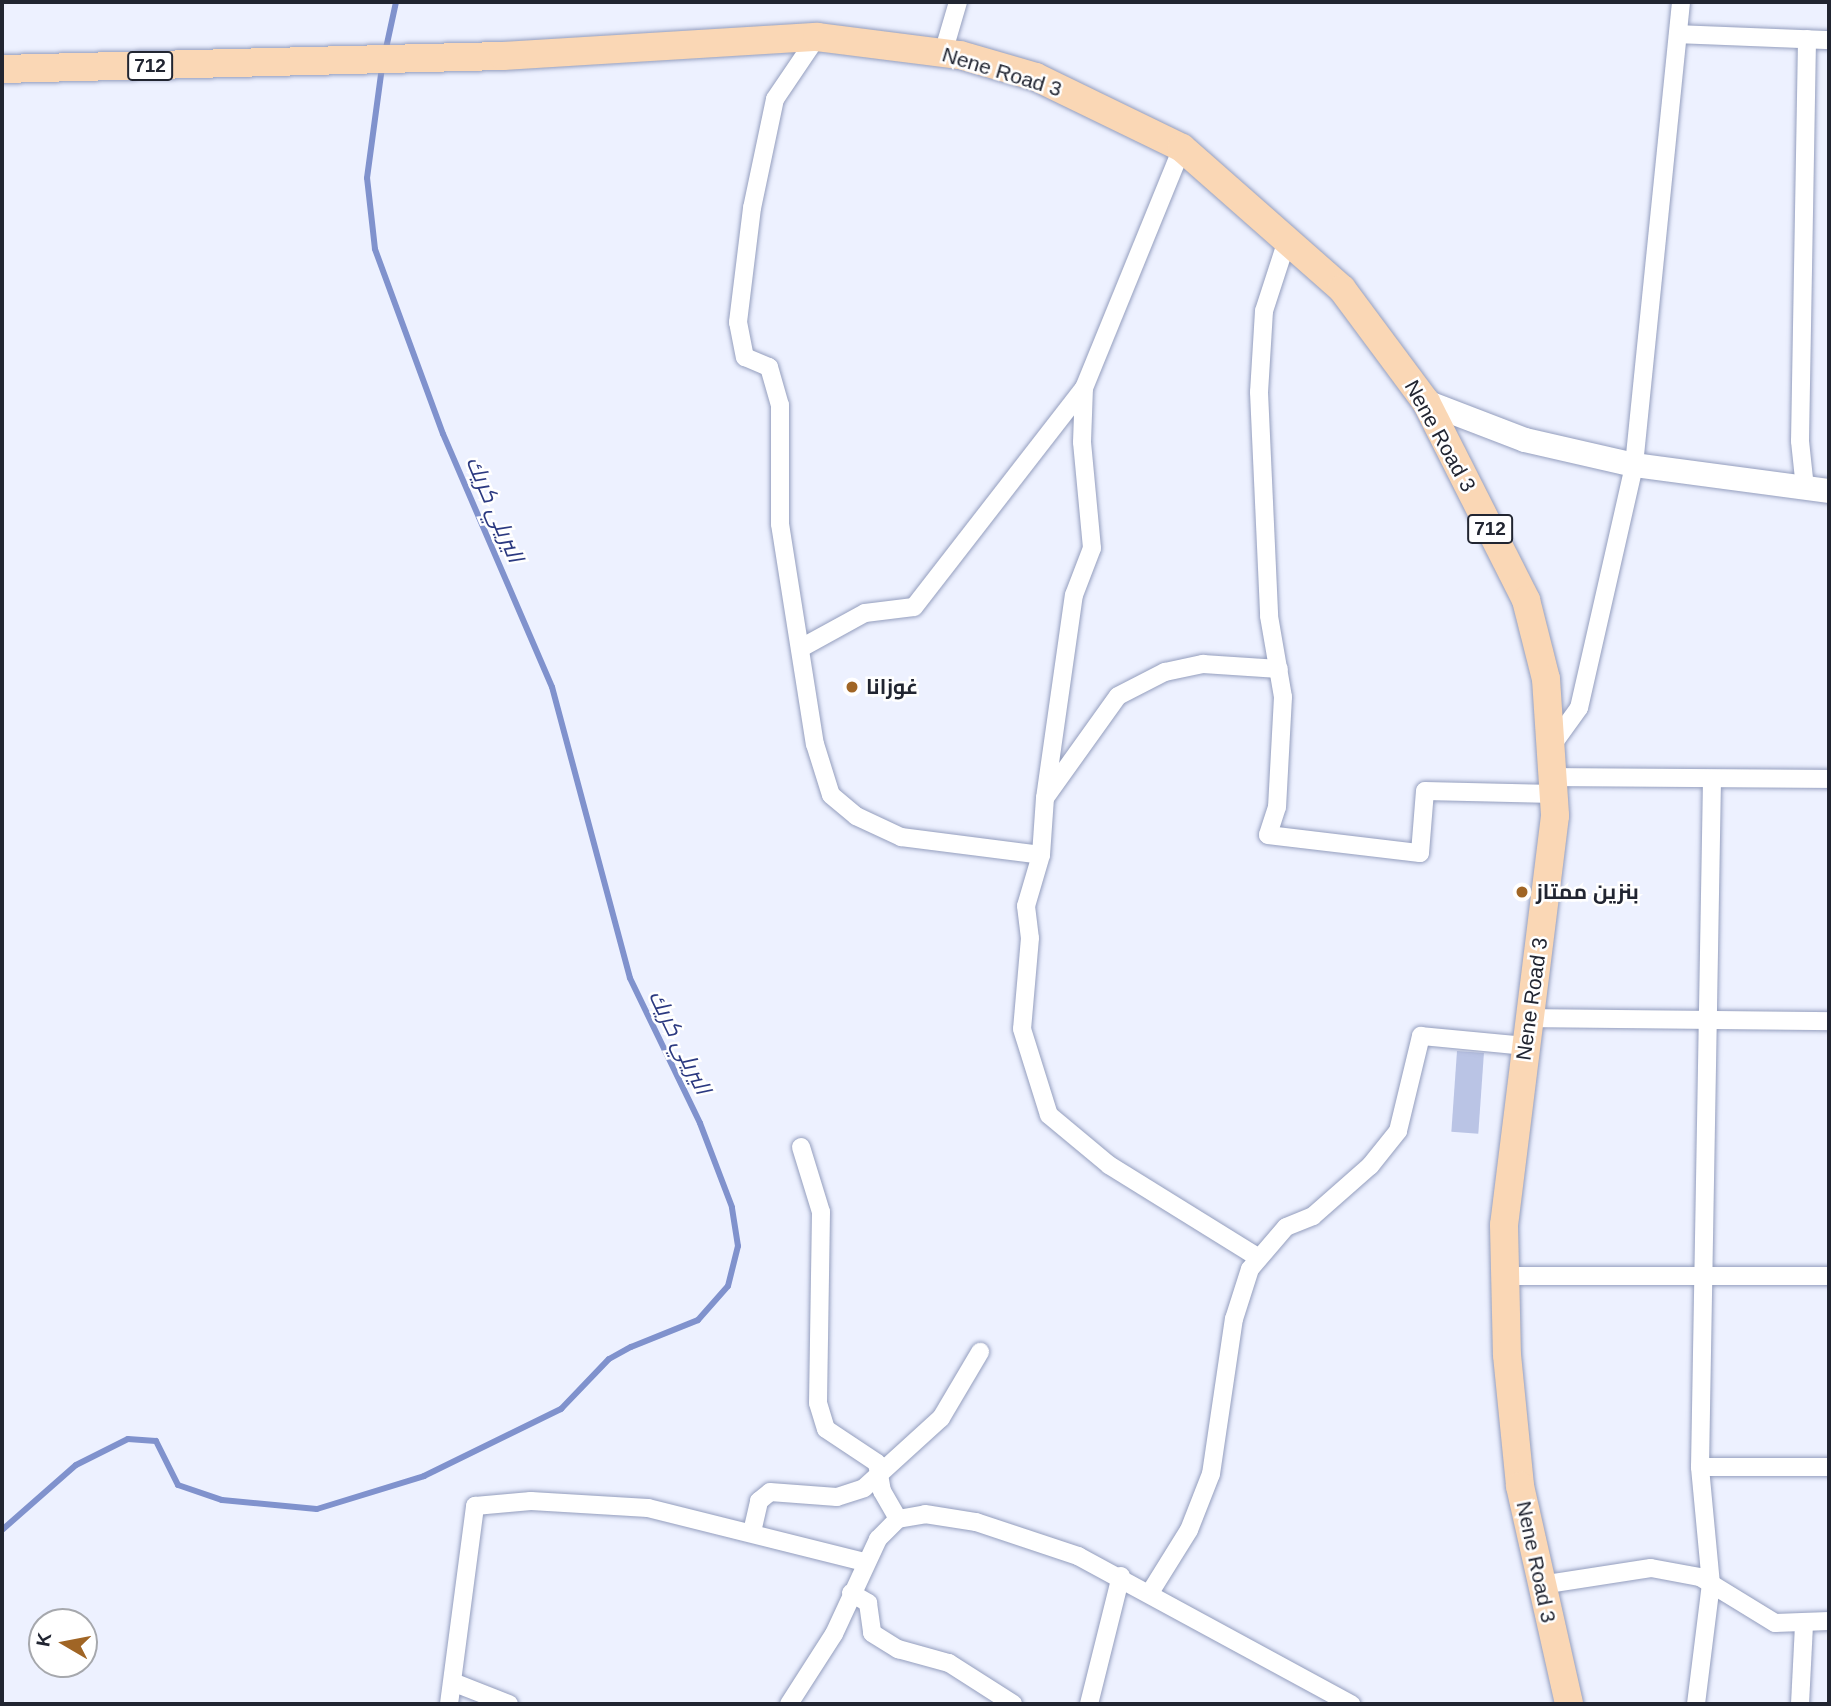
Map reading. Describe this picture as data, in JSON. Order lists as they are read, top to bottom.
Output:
{
  "streets": {
    "main road": ["712", "Nene Road 3"]
  },
  "water": ["اليريلي كريك"],
  "places": ["غوزانا", "بنزين ممتاز"],
  "north": "left"
}
